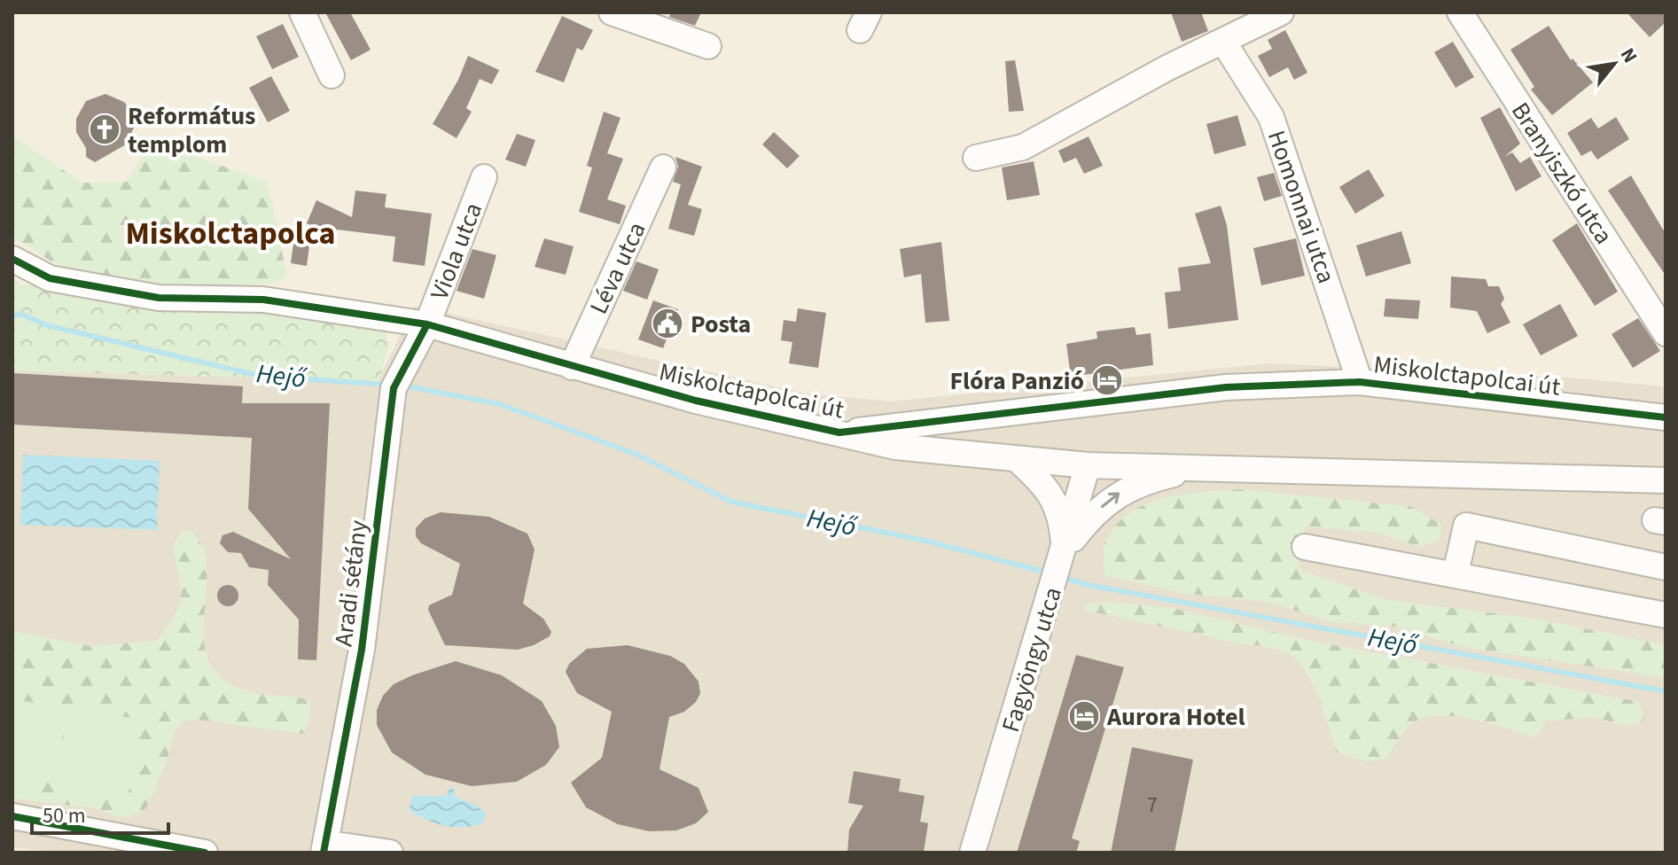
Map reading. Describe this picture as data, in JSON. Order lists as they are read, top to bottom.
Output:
{
  "streets": {
    "street": [
      "Branyiszkó utca",
      "Homonnai utca",
      "Viola utca",
      "Léva utca",
      "Miskolctapolcai út",
      "Aradi sétány",
      "Fagyöngy utca"
    ]
  },
  "crossings": [
    ["Homonnai utca", "Miskolctapolcai út"],
    ["Viola utca", "Miskolctapolcai út"],
    ["Viola utca", "Aradi sétány"],
    ["Léva utca", "Miskolctapolcai út"],
    ["Miskolctapolcai út", "Aradi sétány"],
    ["Miskolctapolcai út", "Fagyöngy utca"]
  ],
  "districts": ["Miskolctapolca"],
  "water": ["Hejő"],
  "places": {
    "church": ["Református templom"],
    "public building": ["Posta"],
    "hotel": ["Flóra Panzió", "Aurora Hotel"]
  },
  "house_numbers": ["7"],
  "scale_bar": "50 m",
  "north": "top right"
}
